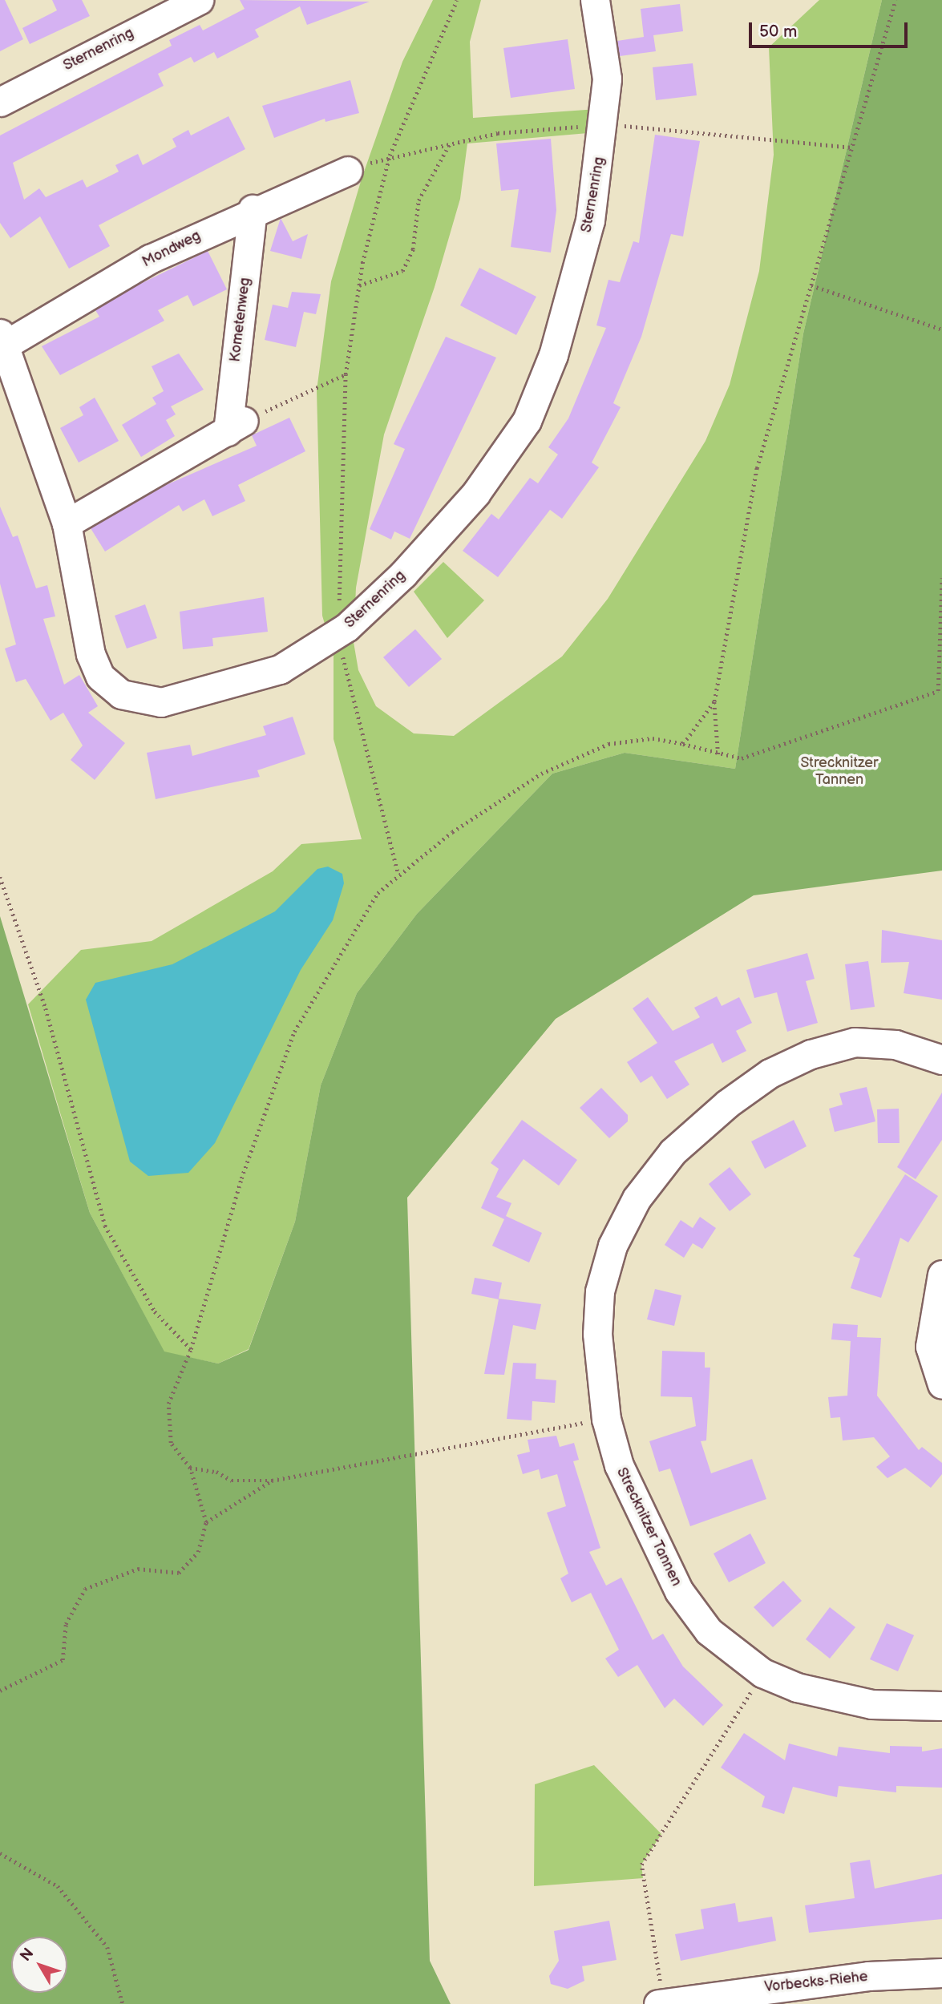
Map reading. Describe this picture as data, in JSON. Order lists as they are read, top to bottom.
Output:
{
  "streets": {
    "street": [
      "Sternenring",
      "Mondweg",
      "Kometenweg",
      "Strecknitzer Tannen",
      "Vorbecks-Riehe"
    ]
  },
  "crossings": [
    ["Sternenring", "Mondweg"],
    ["Mondweg", "Kometenweg"]
  ],
  "parks": ["Strecknitzer Tannen"],
  "scale_bar": "50 m",
  "north": "top left"
}
